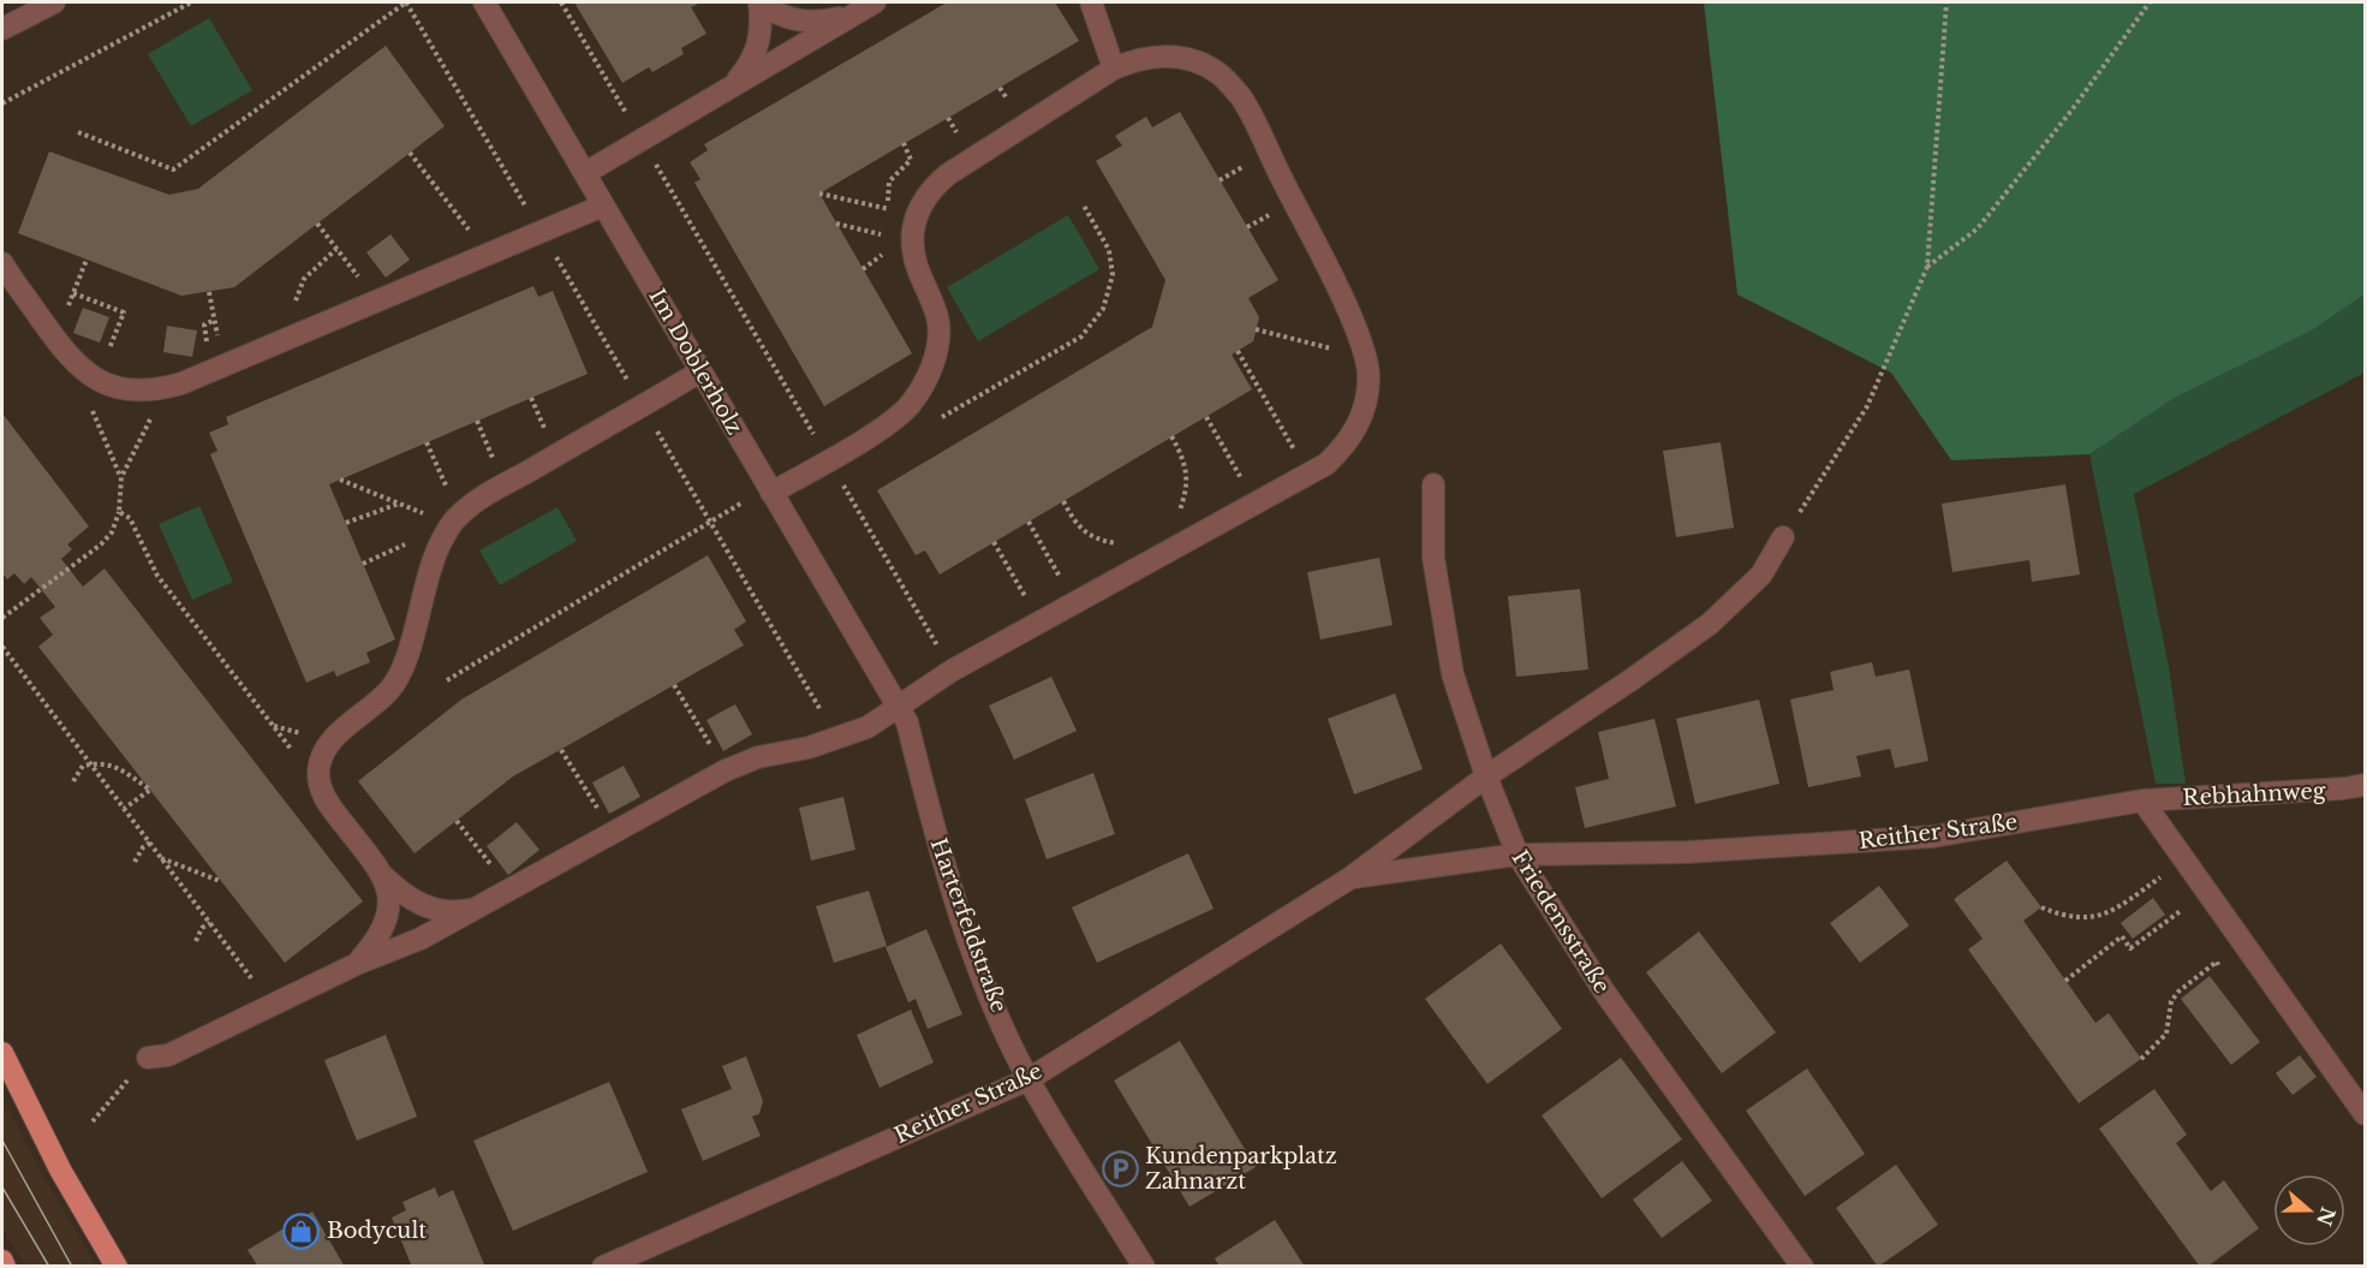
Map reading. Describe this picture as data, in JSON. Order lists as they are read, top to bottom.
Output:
{
  "streets": {
    "street": [
      "Im Doblerholz",
      "Rebhahnweg",
      "Reither Straße",
      "Friedensstraße",
      "Harterfeldstraße"
    ]
  },
  "crossings": [
    ["Im Doblerholz", "Harterfeldstraße"],
    ["Rebhahnweg", "Reither Straße"],
    ["Reither Straße", "Friedensstraße"],
    ["Reither Straße", "Harterfeldstraße"]
  ],
  "places": {
    "parking": ["Kundenparkplatz Zahnarzt"],
    "shop": ["Bodycult"]
  },
  "north": "right"
}
